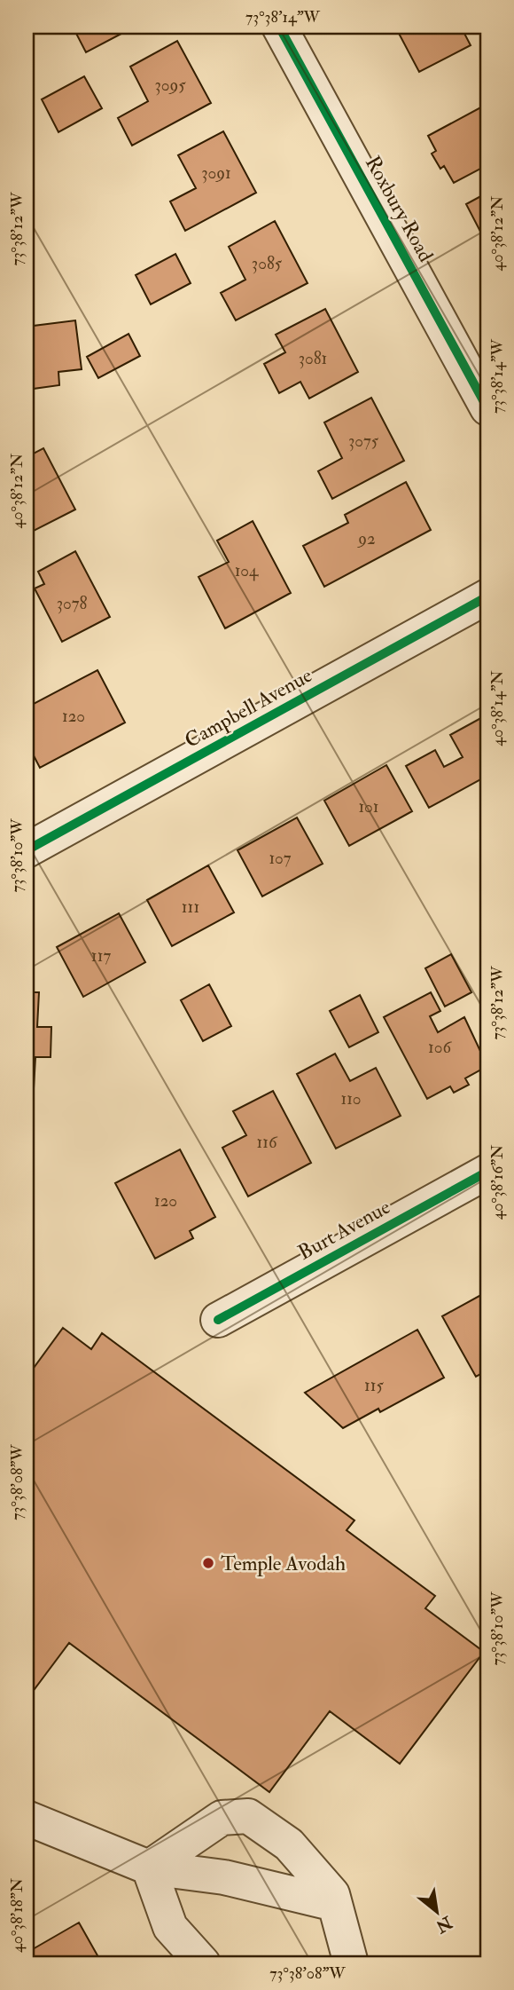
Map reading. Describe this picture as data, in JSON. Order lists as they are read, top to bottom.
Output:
{
  "streets": {
    "street": ["Roxbury Road", "Campbell Avenue", "Burt Avenue"]
  },
  "places": ["Temple Avodah"],
  "house_numbers": [
    "3095",
    "3091",
    "3085",
    "3081",
    "3075",
    "92",
    "104",
    "3078",
    "120",
    "101",
    "107",
    "111",
    "117",
    "106",
    "110",
    "116",
    "120",
    "115"
  ],
  "north": "bottom right",
  "coordinates": [
    "73°38'14\"W",
    "73°38'12\"W",
    "40°38'12\"N",
    "40°38'14\"N",
    "73°38'10\"W",
    "40°38'16\"N",
    "73°38'08\"W",
    "40°38'18\"N"
  ]
}
